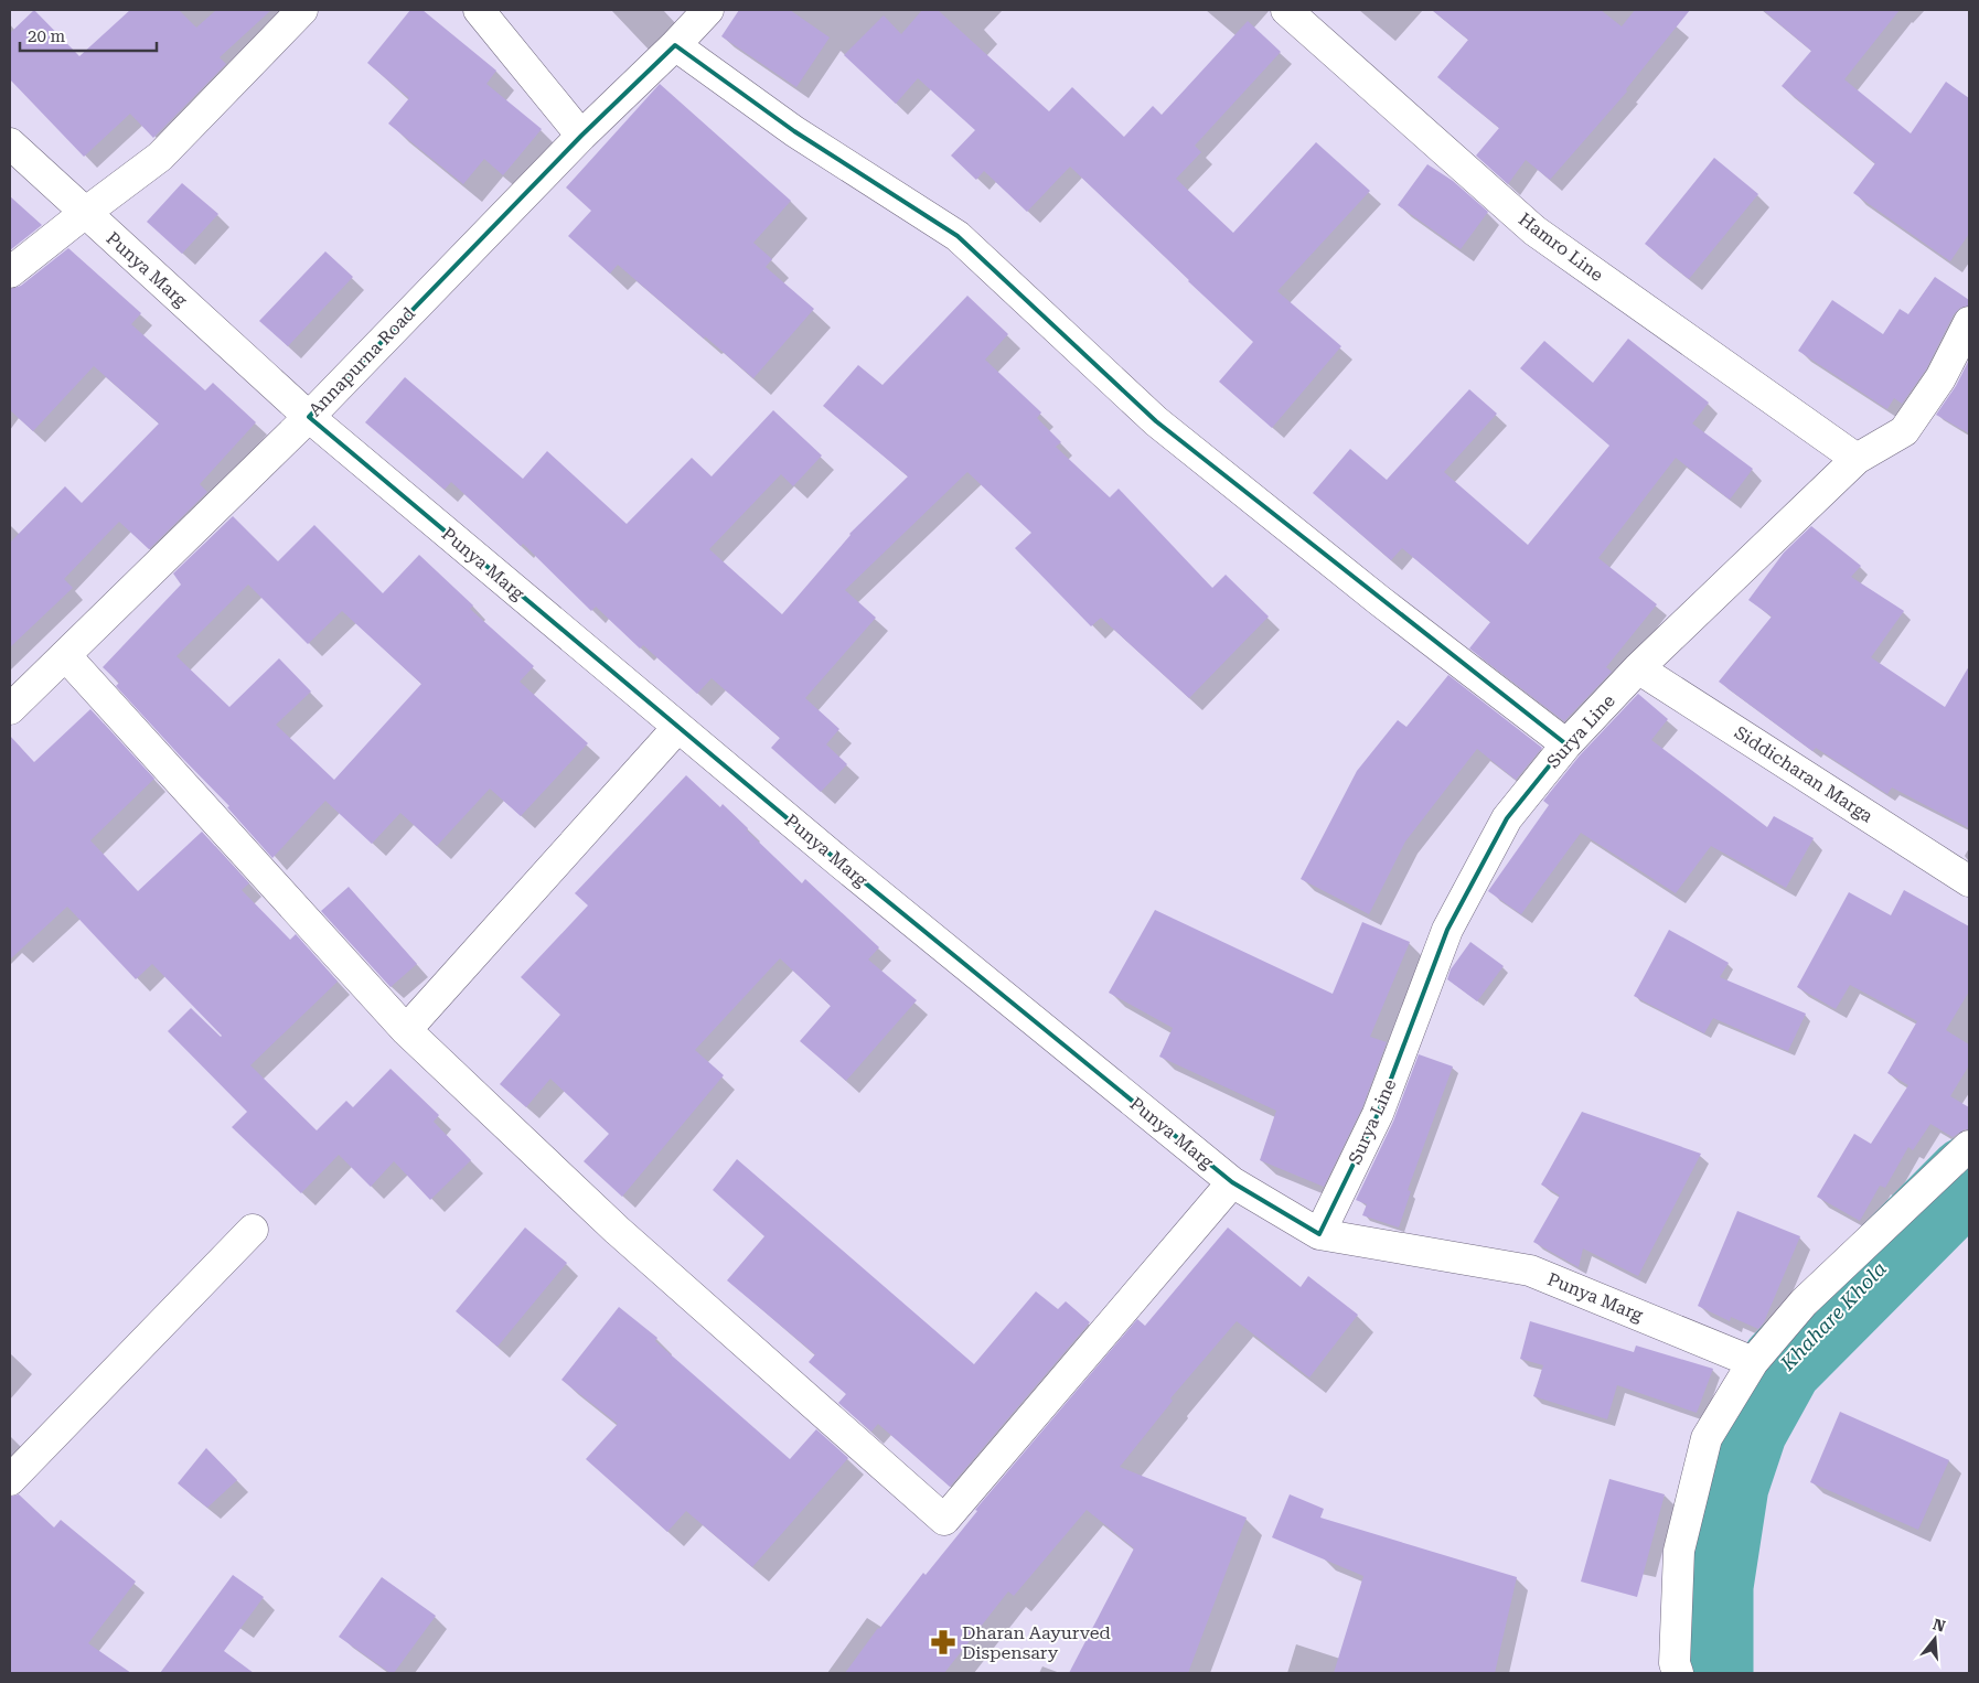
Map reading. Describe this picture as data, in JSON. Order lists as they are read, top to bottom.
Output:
{
  "streets": {
    "street": [
      "Hamro Line",
      "Punya Marg",
      "Annapurna Road",
      "Surya Line",
      "Siddicharan Marga"
    ]
  },
  "crossings": [
    ["Hamro Line", "Surya Line"],
    ["Punya Marg", "Annapurna Road"],
    ["Punya Marg", "Surya Line"],
    ["Surya Line", "Siddicharan Marga"]
  ],
  "water": ["Khahare Khola"],
  "places": {
    "pharmacy": ["Dharan Aayurved Dispensary"]
  },
  "scale_bar": "20 m",
  "north": "top"
}
